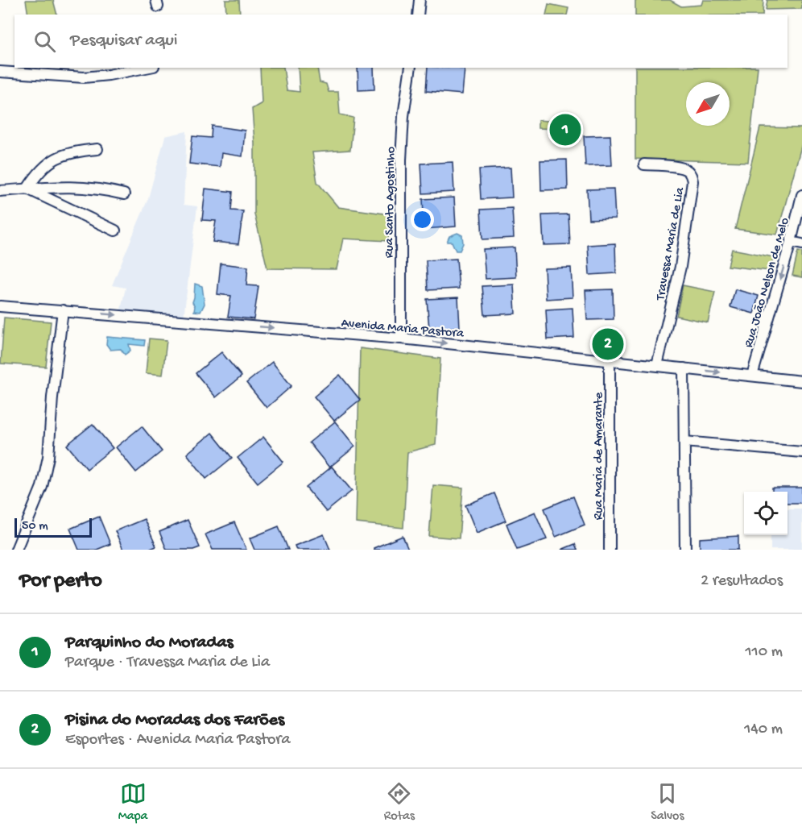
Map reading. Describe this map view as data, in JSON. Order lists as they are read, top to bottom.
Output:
{
  "streets": {
    "street": [
      "Rua Santo Agostinho",
      "Travessa Maria de Lia",
      "Rua João Nelson de Melo",
      "Avenida Maria Pastora",
      "Rua Maria de Amarante"
    ]
  },
  "crossings": [
    ["Rua Santo Agostinho", "Avenida Maria Pastora"],
    ["Travessa Maria de Lia", "Avenida Maria Pastora"],
    ["Rua João Nelson de Melo", "Avenida Maria Pastora"],
    ["Avenida Maria Pastora", "Rua Maria de Amarante"]
  ],
  "one_way": ["Rua João Nelson de Melo", "Avenida Maria Pastora"],
  "scale_bar": "50 m",
  "north": "bottom left",
  "page": {
    "search": "Pesquisar aqui",
    "pins": ["1", "2"],
    "scale": "50 m",
    "heading": ["Por perto", "2 resultados"],
    "list": [
      {
        "mark": "1",
        "name": "Parquinho do Moradas",
        "note": "Parque · Travessa Maria de Lia",
        "value": "110 m"
      },
      {
        "mark": "2",
        "name": "Pisina do Moradas dos Farões",
        "note": "Esportes · Avenida Maria Pastora",
        "value": "140 m"
      }
    ],
    "nav": ["Mapa", "Rotas", "Salvos"]
  }
}
